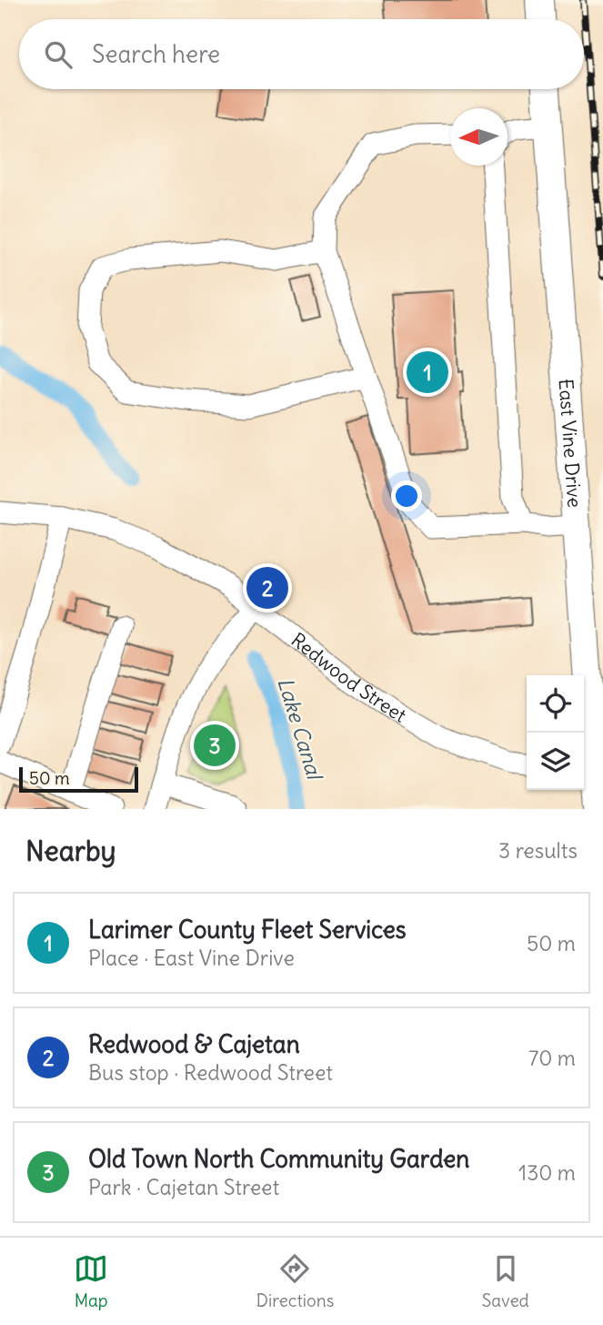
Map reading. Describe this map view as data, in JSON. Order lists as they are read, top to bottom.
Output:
{
  "streets": {
    "main road": ["East Vine Drive"],
    "street": ["Redwood Street"]
  },
  "water": ["Lake Canal"],
  "scale_bar": "50 m",
  "north": "left",
  "page": {
    "search": "Search here",
    "pins": ["1", "2", "3"],
    "scale": "50 m",
    "heading": ["Nearby", "3 results"],
    "list": [
      {
        "mark": "1",
        "name": "Larimer County Fleet Services",
        "note": "Place · East Vine Drive",
        "value": "50 m"
      },
      {
        "mark": "2",
        "name": "Redwood & Cajetan",
        "note": "Bus stop · Redwood Street",
        "value": "70 m"
      },
      {
        "mark": "3",
        "name": "Old Town North Community Garden",
        "note": "Park · Cajetan Street",
        "value": "130 m"
      }
    ],
    "nav": ["Map", "Directions", "Saved"]
  }
}
